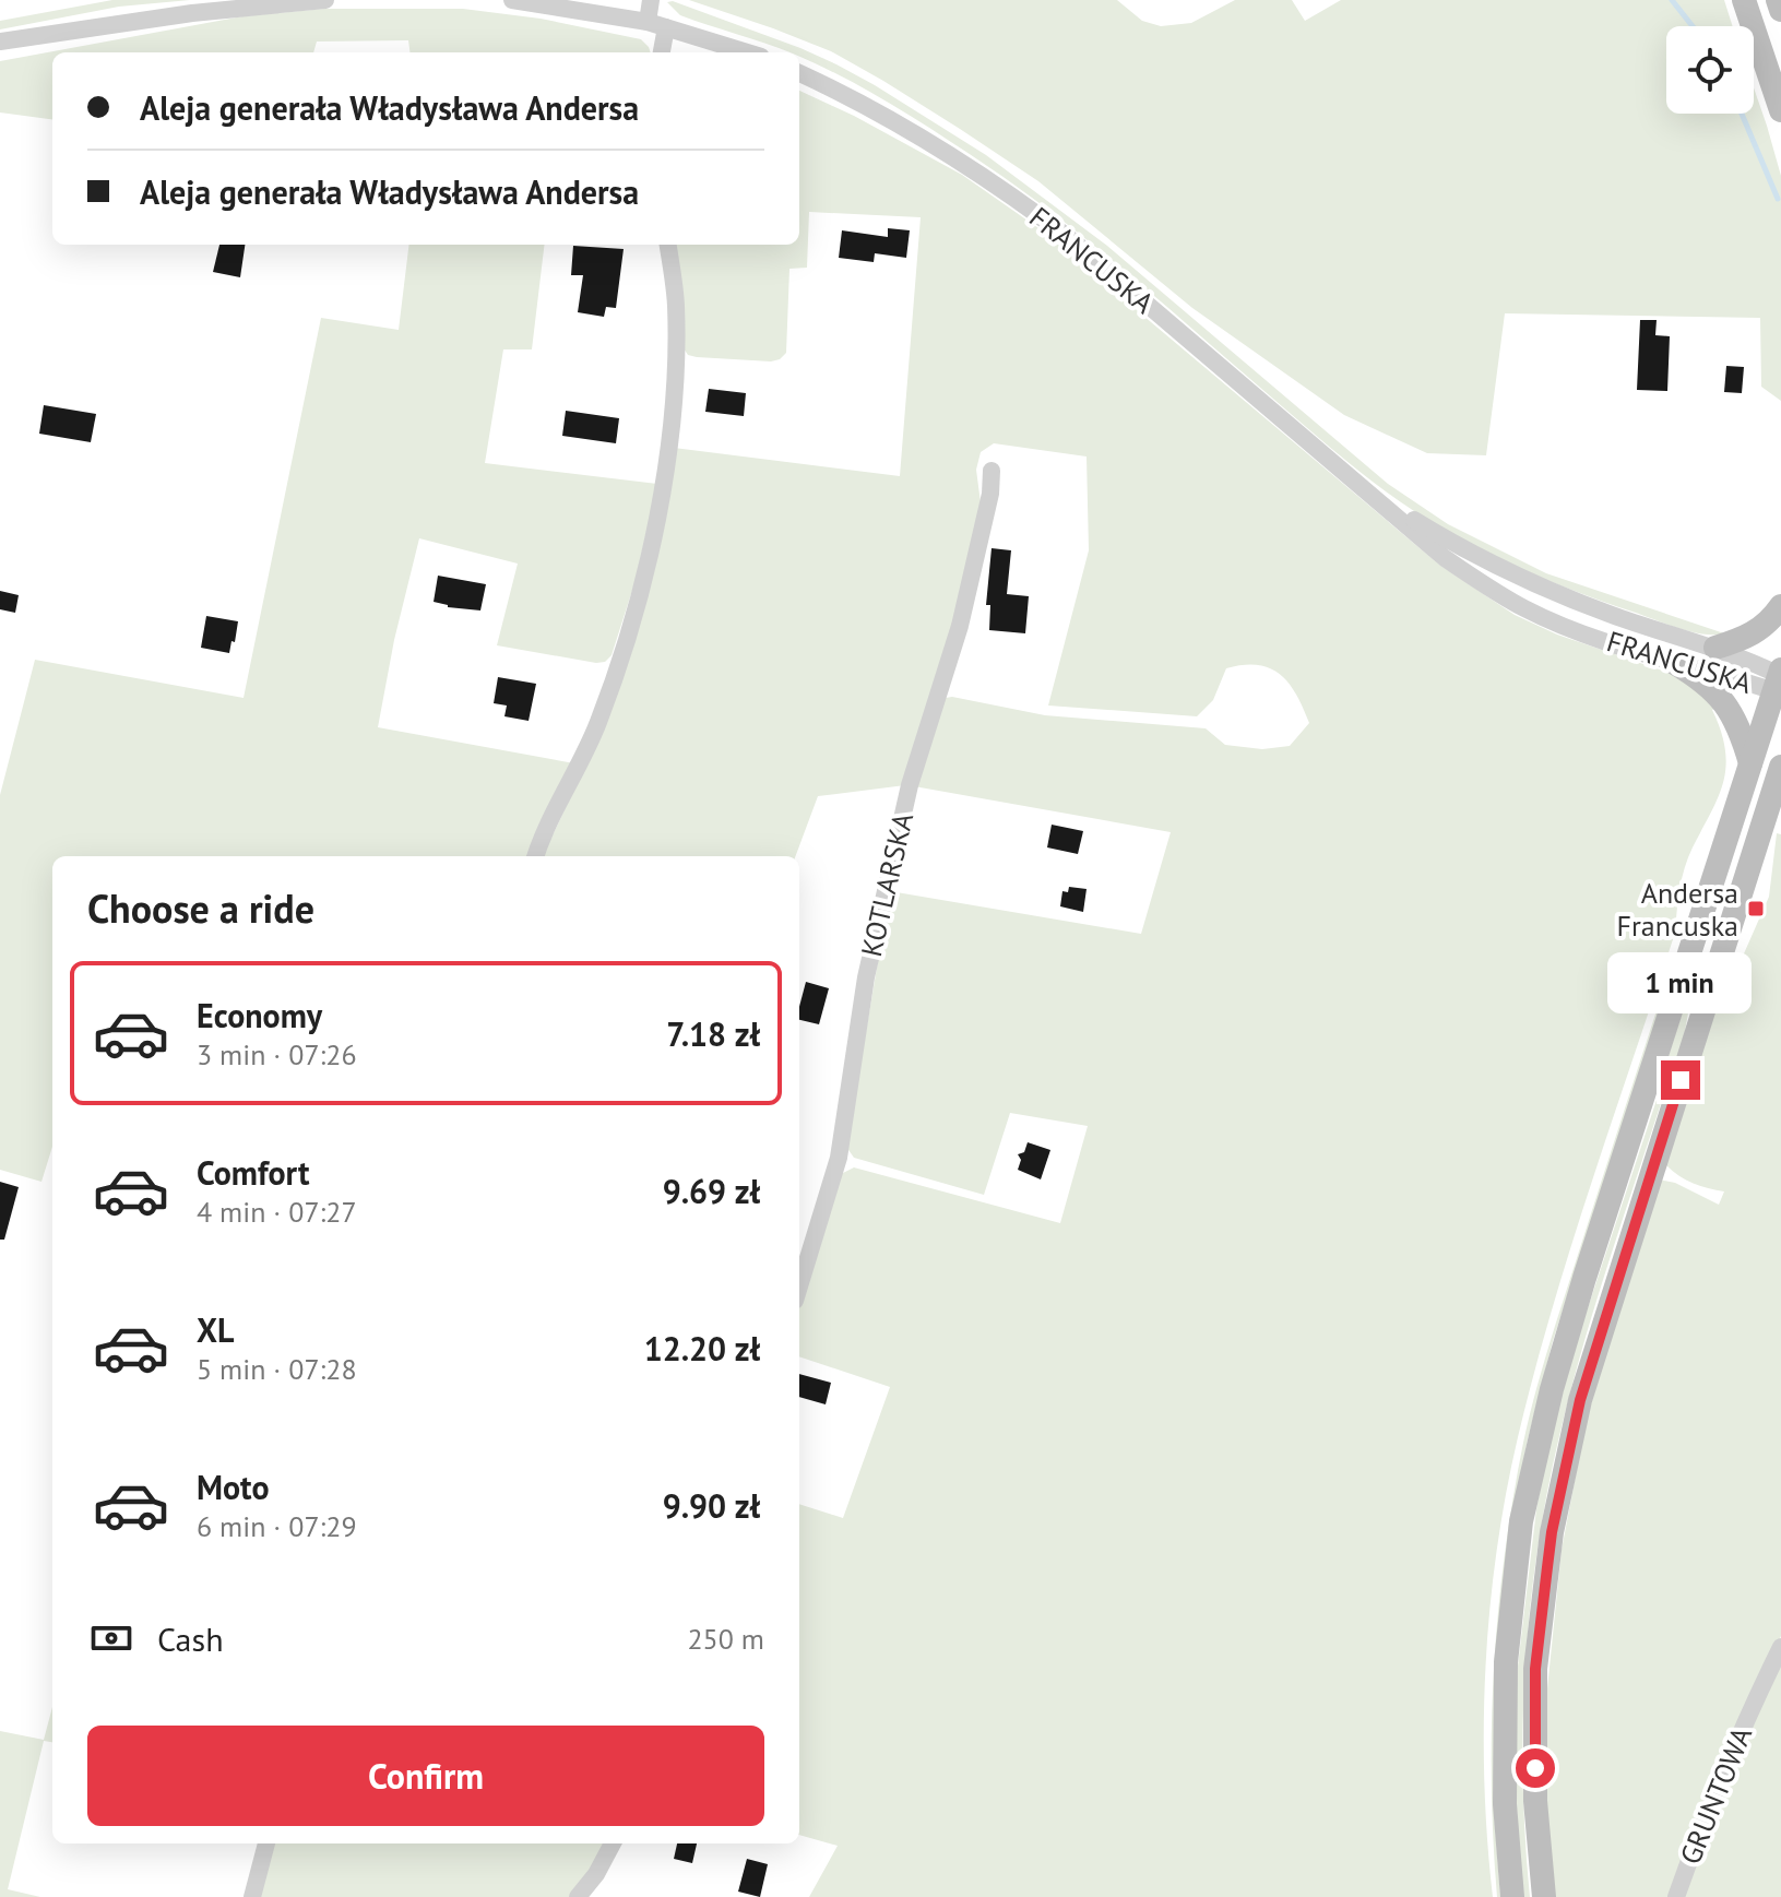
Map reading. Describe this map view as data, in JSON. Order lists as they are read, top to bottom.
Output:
{
  "streets": {
    "street": ["FRANCUSKA", "KOTLARSKA", "GRUNTOWA"]
  },
  "places": {
    "transit": ["Andersa Francuska"]
  },
  "page": {
    "banner": ["Aleja generała Władysława Andersa", "Aleja generała Władysława Andersa"],
    "heading": "Choose a ride",
    "bubble": "1 min",
    "list": [
      {
        "name": "Economy",
        "note": "3 min · 07:26",
        "value": "7.18 zł"
      },
      {
        "name": "Comfort",
        "note": "4 min · 07:27",
        "value": "9.69 zł"
      },
      {
        "name": "XL",
        "note": "5 min · 07:28",
        "value": "12.20 zł"
      },
      {
        "name": "Moto",
        "note": "6 min · 07:29",
        "value": "9.90 zł"
      }
    ],
    "pay": ["Cash", "250 m"],
    "buttons": "Confirm"
  }
}
